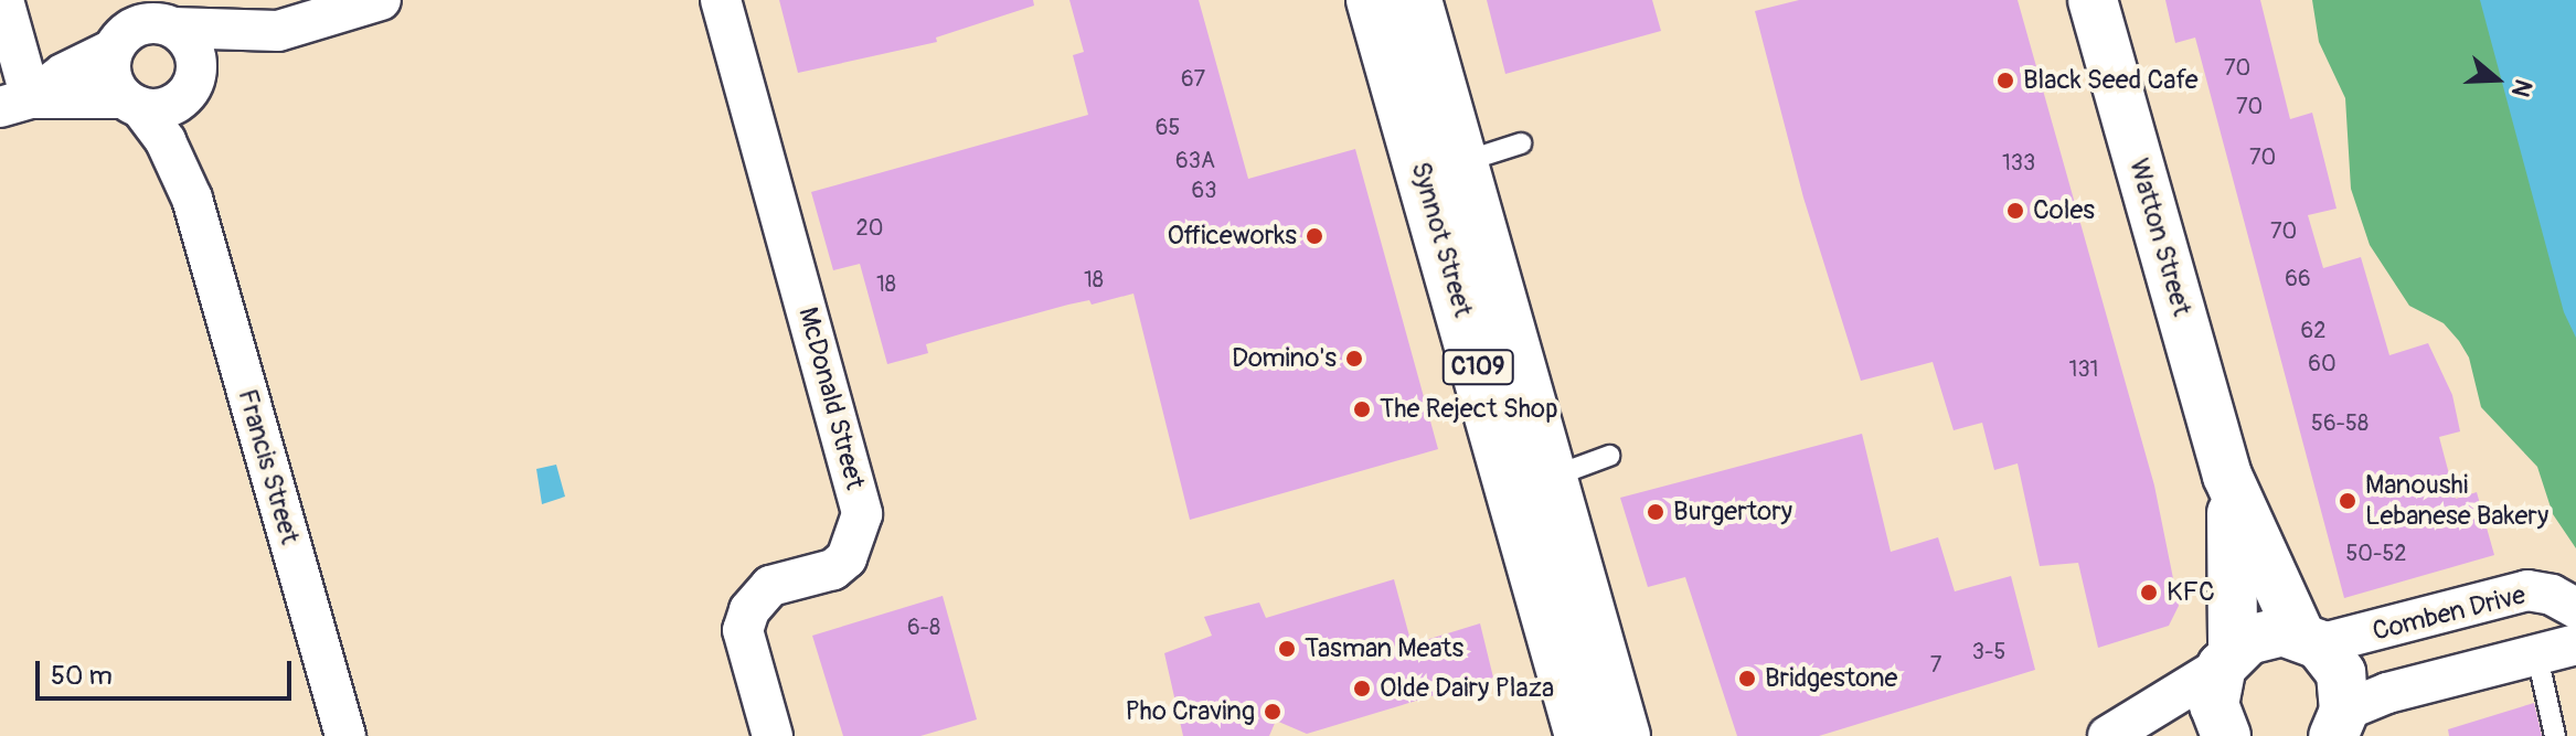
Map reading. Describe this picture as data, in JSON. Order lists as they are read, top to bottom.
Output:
{
  "streets": {
    "main road": ["Watton Street", "Synnot Street", "C109"],
    "street": ["McDonald Street", "Francis Street", "Comben Drive"]
  },
  "crossings": [
    ["Watton Street", "Comben Drive"]
  ],
  "places": [
    "Black Seed Cafe",
    "Coles",
    "Officeworks",
    "Domino's",
    "The Reject Shop",
    "Manoushi Lebanese Bakery",
    "Burgertory",
    "KFC",
    "Tasman Meats",
    "Bridgestone",
    "Olde Dairy Plaza",
    "Pho Craving"
  ],
  "house_numbers": [
    "70",
    "67",
    "70",
    "65",
    "70",
    "63A",
    "133",
    "63",
    "20",
    "70",
    "66",
    "18",
    "18",
    "62",
    "60",
    "131",
    "56-58",
    "50-52",
    "6-8",
    "3-5",
    "7"
  ],
  "scale_bar": "50 m",
  "north": "right"
}
